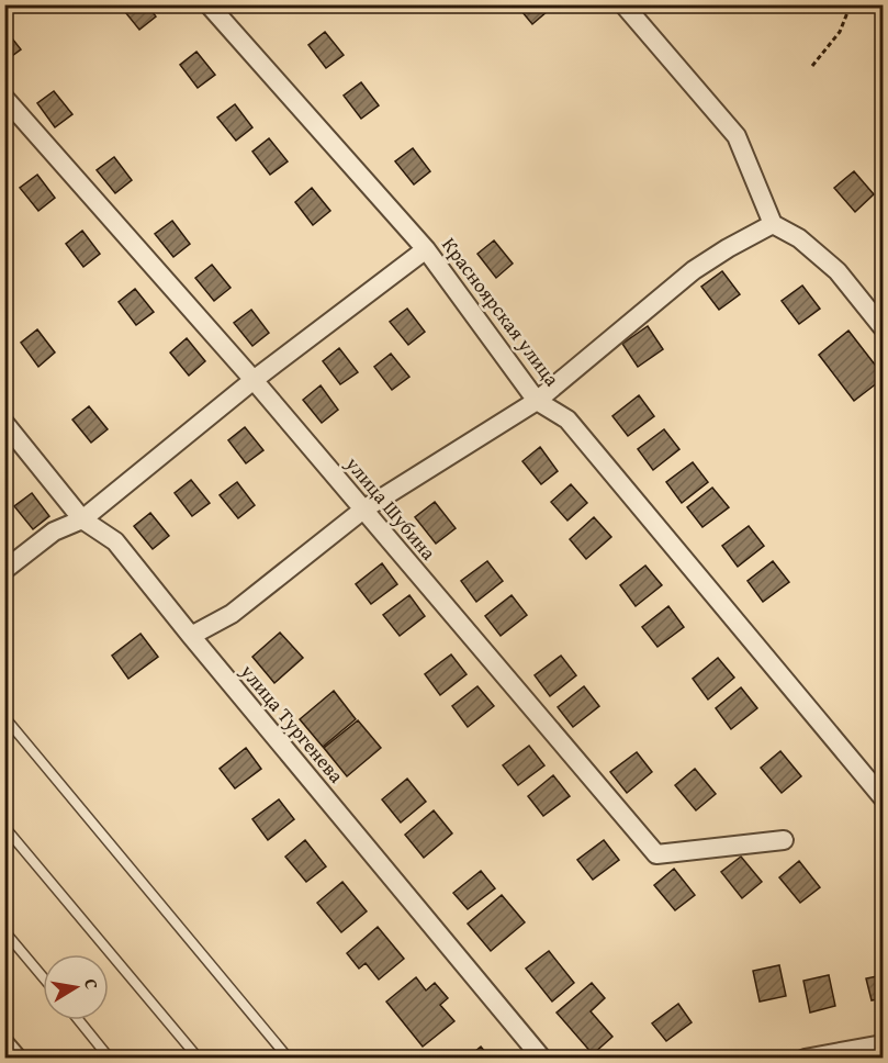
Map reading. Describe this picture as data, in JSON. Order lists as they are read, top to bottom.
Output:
{
  "streets": {
    "street": ["Красноярская улица", "улица Шубина", "улица Тургенева"]
  },
  "north": "right"
}
